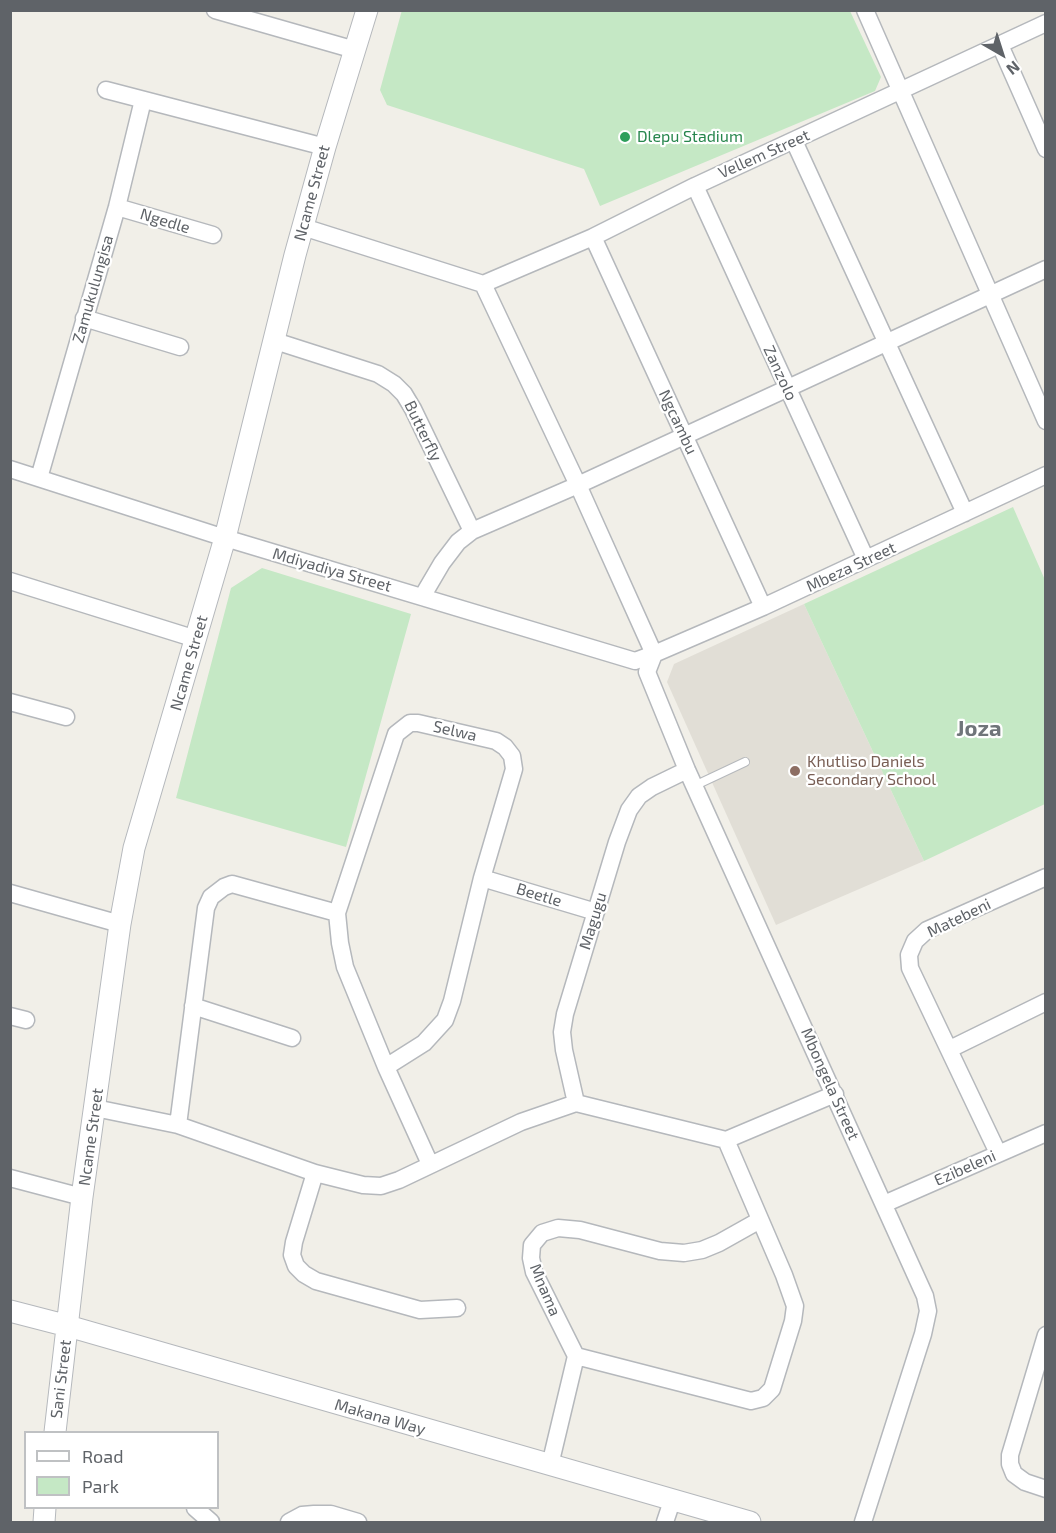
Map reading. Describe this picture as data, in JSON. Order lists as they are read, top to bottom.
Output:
{
  "streets": {
    "street": [
      "Vellem Street",
      "Ncame Street",
      "Ngedle",
      "Zamukulungisa",
      "Zanzolo",
      "Ngcambu",
      "Butterfly",
      "Mbeza Street",
      "Mdiyadiya Street",
      "Selwa",
      "Beetle",
      "Matebeni",
      "Magugu",
      "Mbongela Street",
      "Ezibeleni",
      "Mnama",
      "Sani Street",
      "Makana Way"
    ]
  },
  "crossings": [
    ["Vellem Street", "Zanzolo"],
    ["Vellem Street", "Ngcambu"],
    ["Ncame Street", "Butterfly"],
    ["Ncame Street", "Mdiyadiya Street"],
    ["Ncame Street", "Sani Street"],
    ["Ncame Street", "Makana Way"],
    ["Ngedle", "Zamukulungisa"],
    ["Zamukulungisa", "Mdiyadiya Street"],
    ["Zanzolo", "Mbeza Street"],
    ["Ngcambu", "Mbeza Street"],
    ["Mbeza Street", "Mdiyadiya Street"],
    ["Mbeza Street", "Mbongela Street"],
    ["Mdiyadiya Street", "Mbongela Street"],
    ["Selwa", "Beetle"],
    ["Beetle", "Magugu"],
    ["Matebeni", "Ezibeleni"],
    ["Magugu", "Mbongela Street"],
    ["Mbongela Street", "Ezibeleni"],
    ["Sani Street", "Makana Way"]
  ],
  "districts": ["Joza"],
  "places": ["Dlepu Stadium", "Khutliso Daniels Secondary School"],
  "legend": ["Road", "Park"],
  "north": "bottom right"
}
